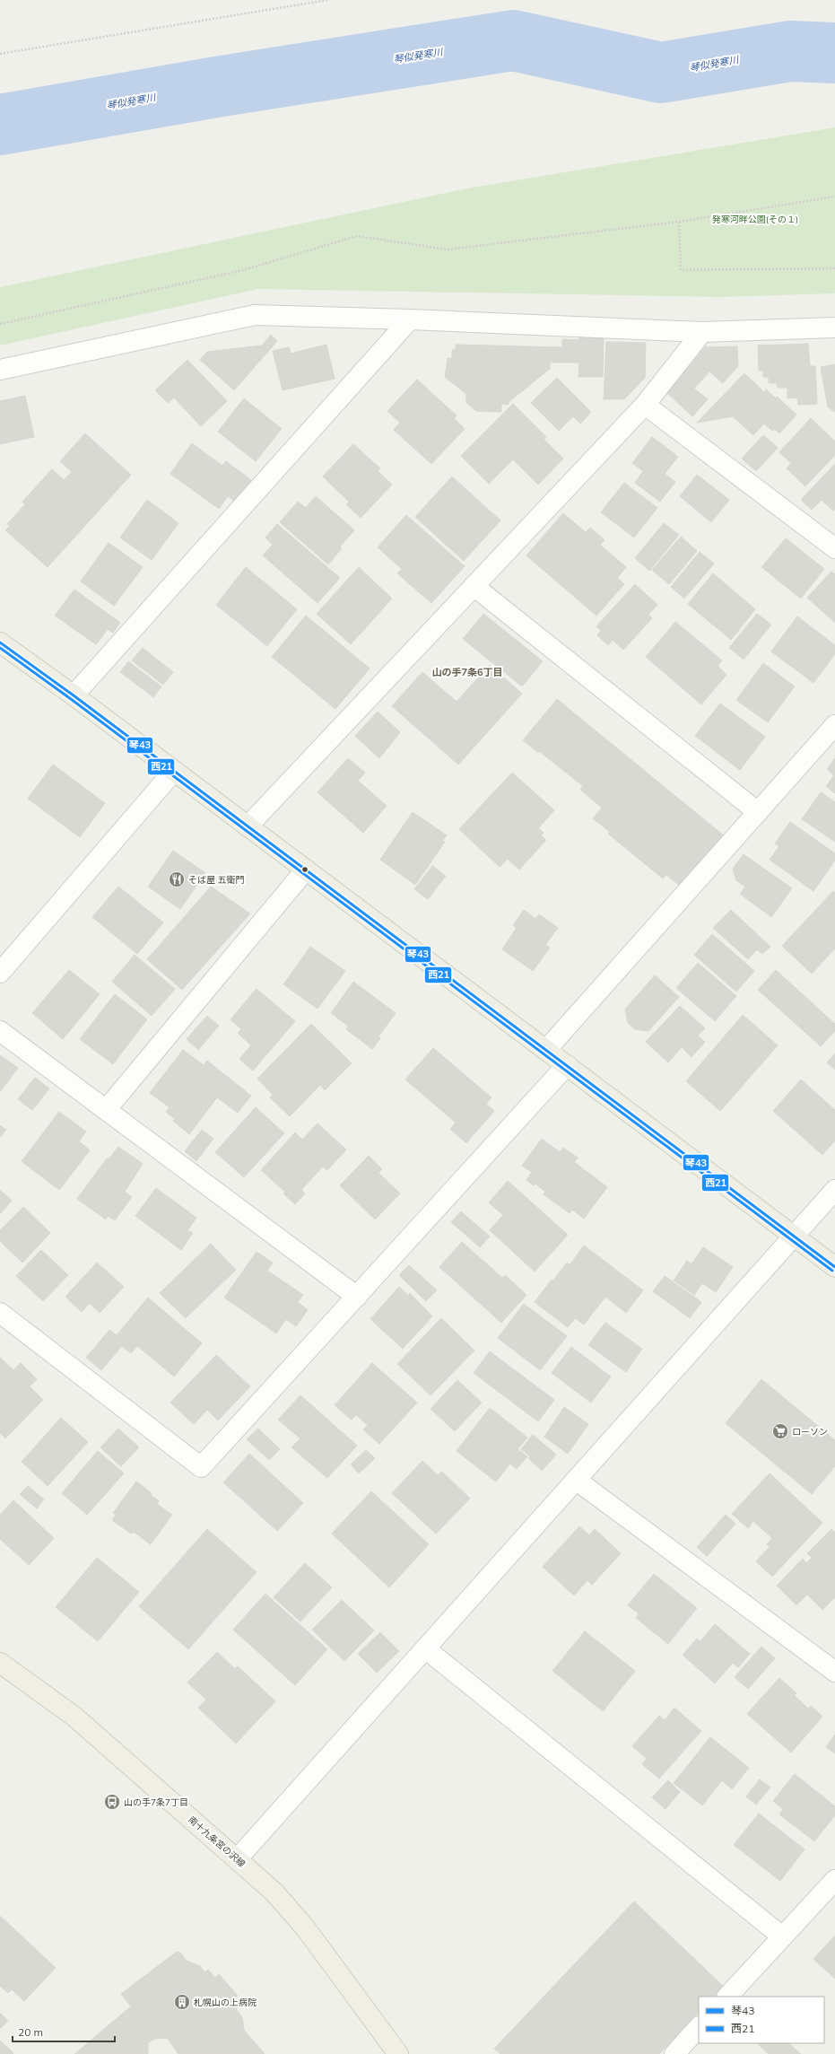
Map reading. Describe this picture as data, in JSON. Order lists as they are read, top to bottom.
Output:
{
  "streets": {
    "main road": ["南十九条宮の沢線"]
  },
  "districts": ["山の手7条6丁目"],
  "water": ["琴似発寒川"],
  "parks": ["発寒河畔公園(その１)"],
  "places": {
    "restaurant": ["そば屋 五衛門"],
    "supermarket": ["ローソン"],
    "bus stop": ["山の手7条7丁目"],
    "building": ["札幌山の上病院"]
  },
  "lines": ["transit line 琴43", "transit line 西21"],
  "legend": ["琴43", "西21"],
  "scale_bar": "20 m"
}
